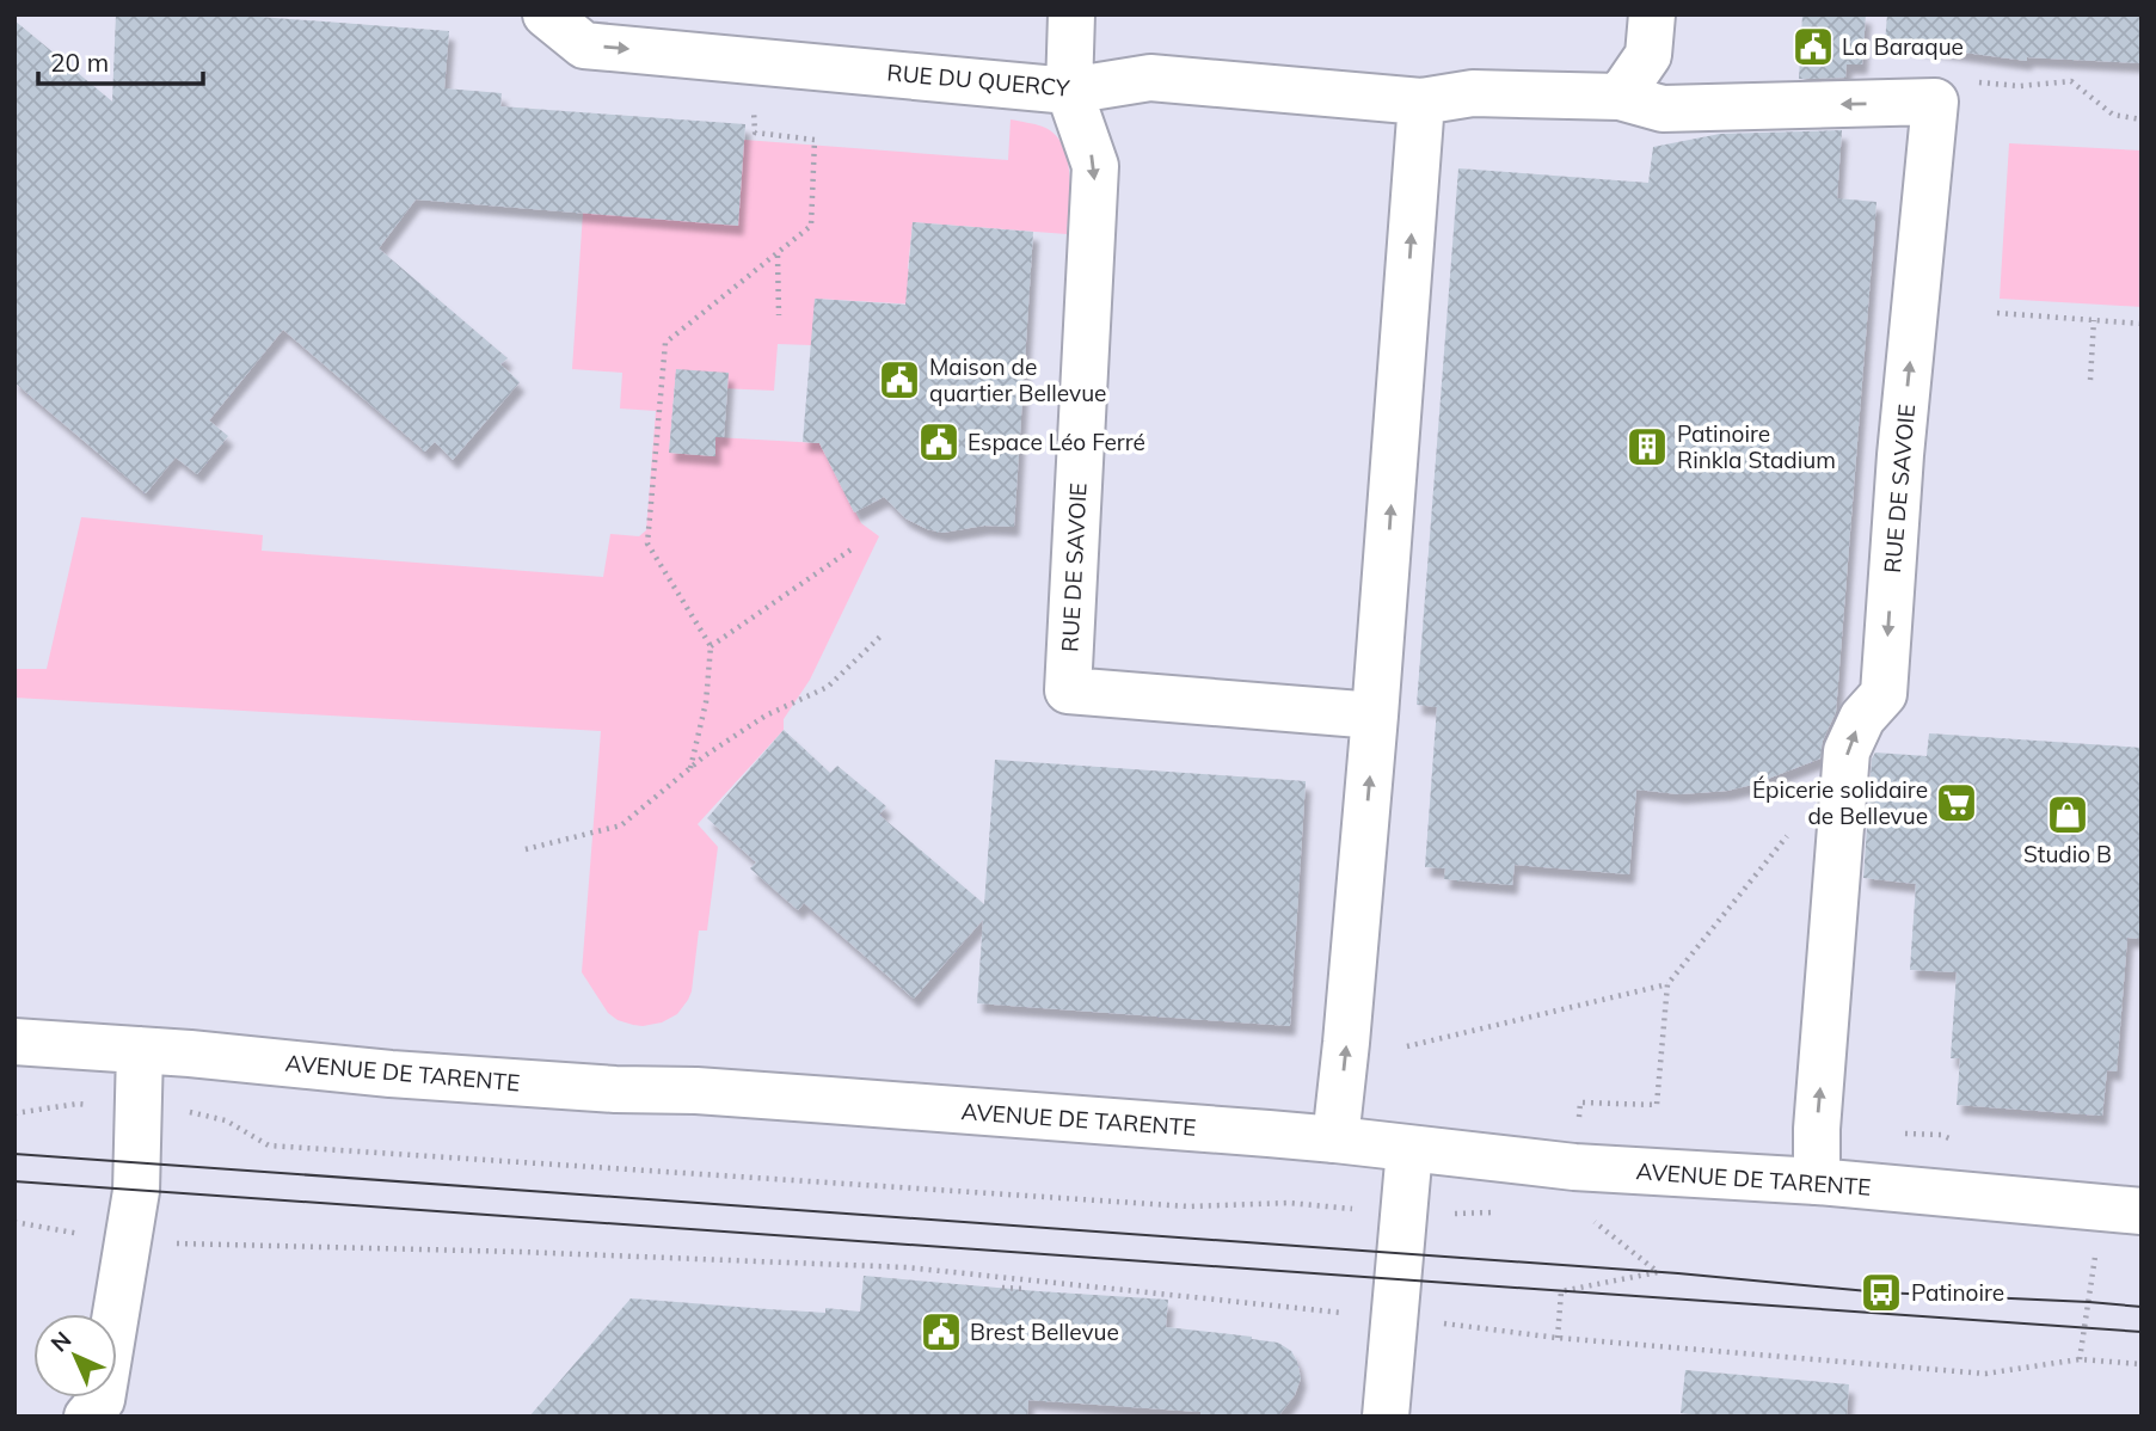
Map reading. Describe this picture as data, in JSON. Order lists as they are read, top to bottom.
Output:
{
  "streets": {
    "street": ["RUE DU QUERCY", "RUE DE SAVOIE", "AVENUE DE TARENTE"]
  },
  "crossings": [
    ["RUE DU QUERCY", "RUE DE SAVOIE"],
    ["RUE DE SAVOIE", "AVENUE DE TARENTE"]
  ],
  "places": {
    "public building": [
      "La Baraque",
      "Maison de quartier Bellevue",
      "Espace Léo Ferré",
      "Brest Bellevue"
    ],
    "building": ["Patinoire Rinkla Stadium"],
    "supermarket": ["Épicerie solidaire de Bellevue"],
    "shop": ["Studio B"],
    "bus stop": ["Patinoire"]
  },
  "scale_bar": "20 m",
  "north": "top left"
}
